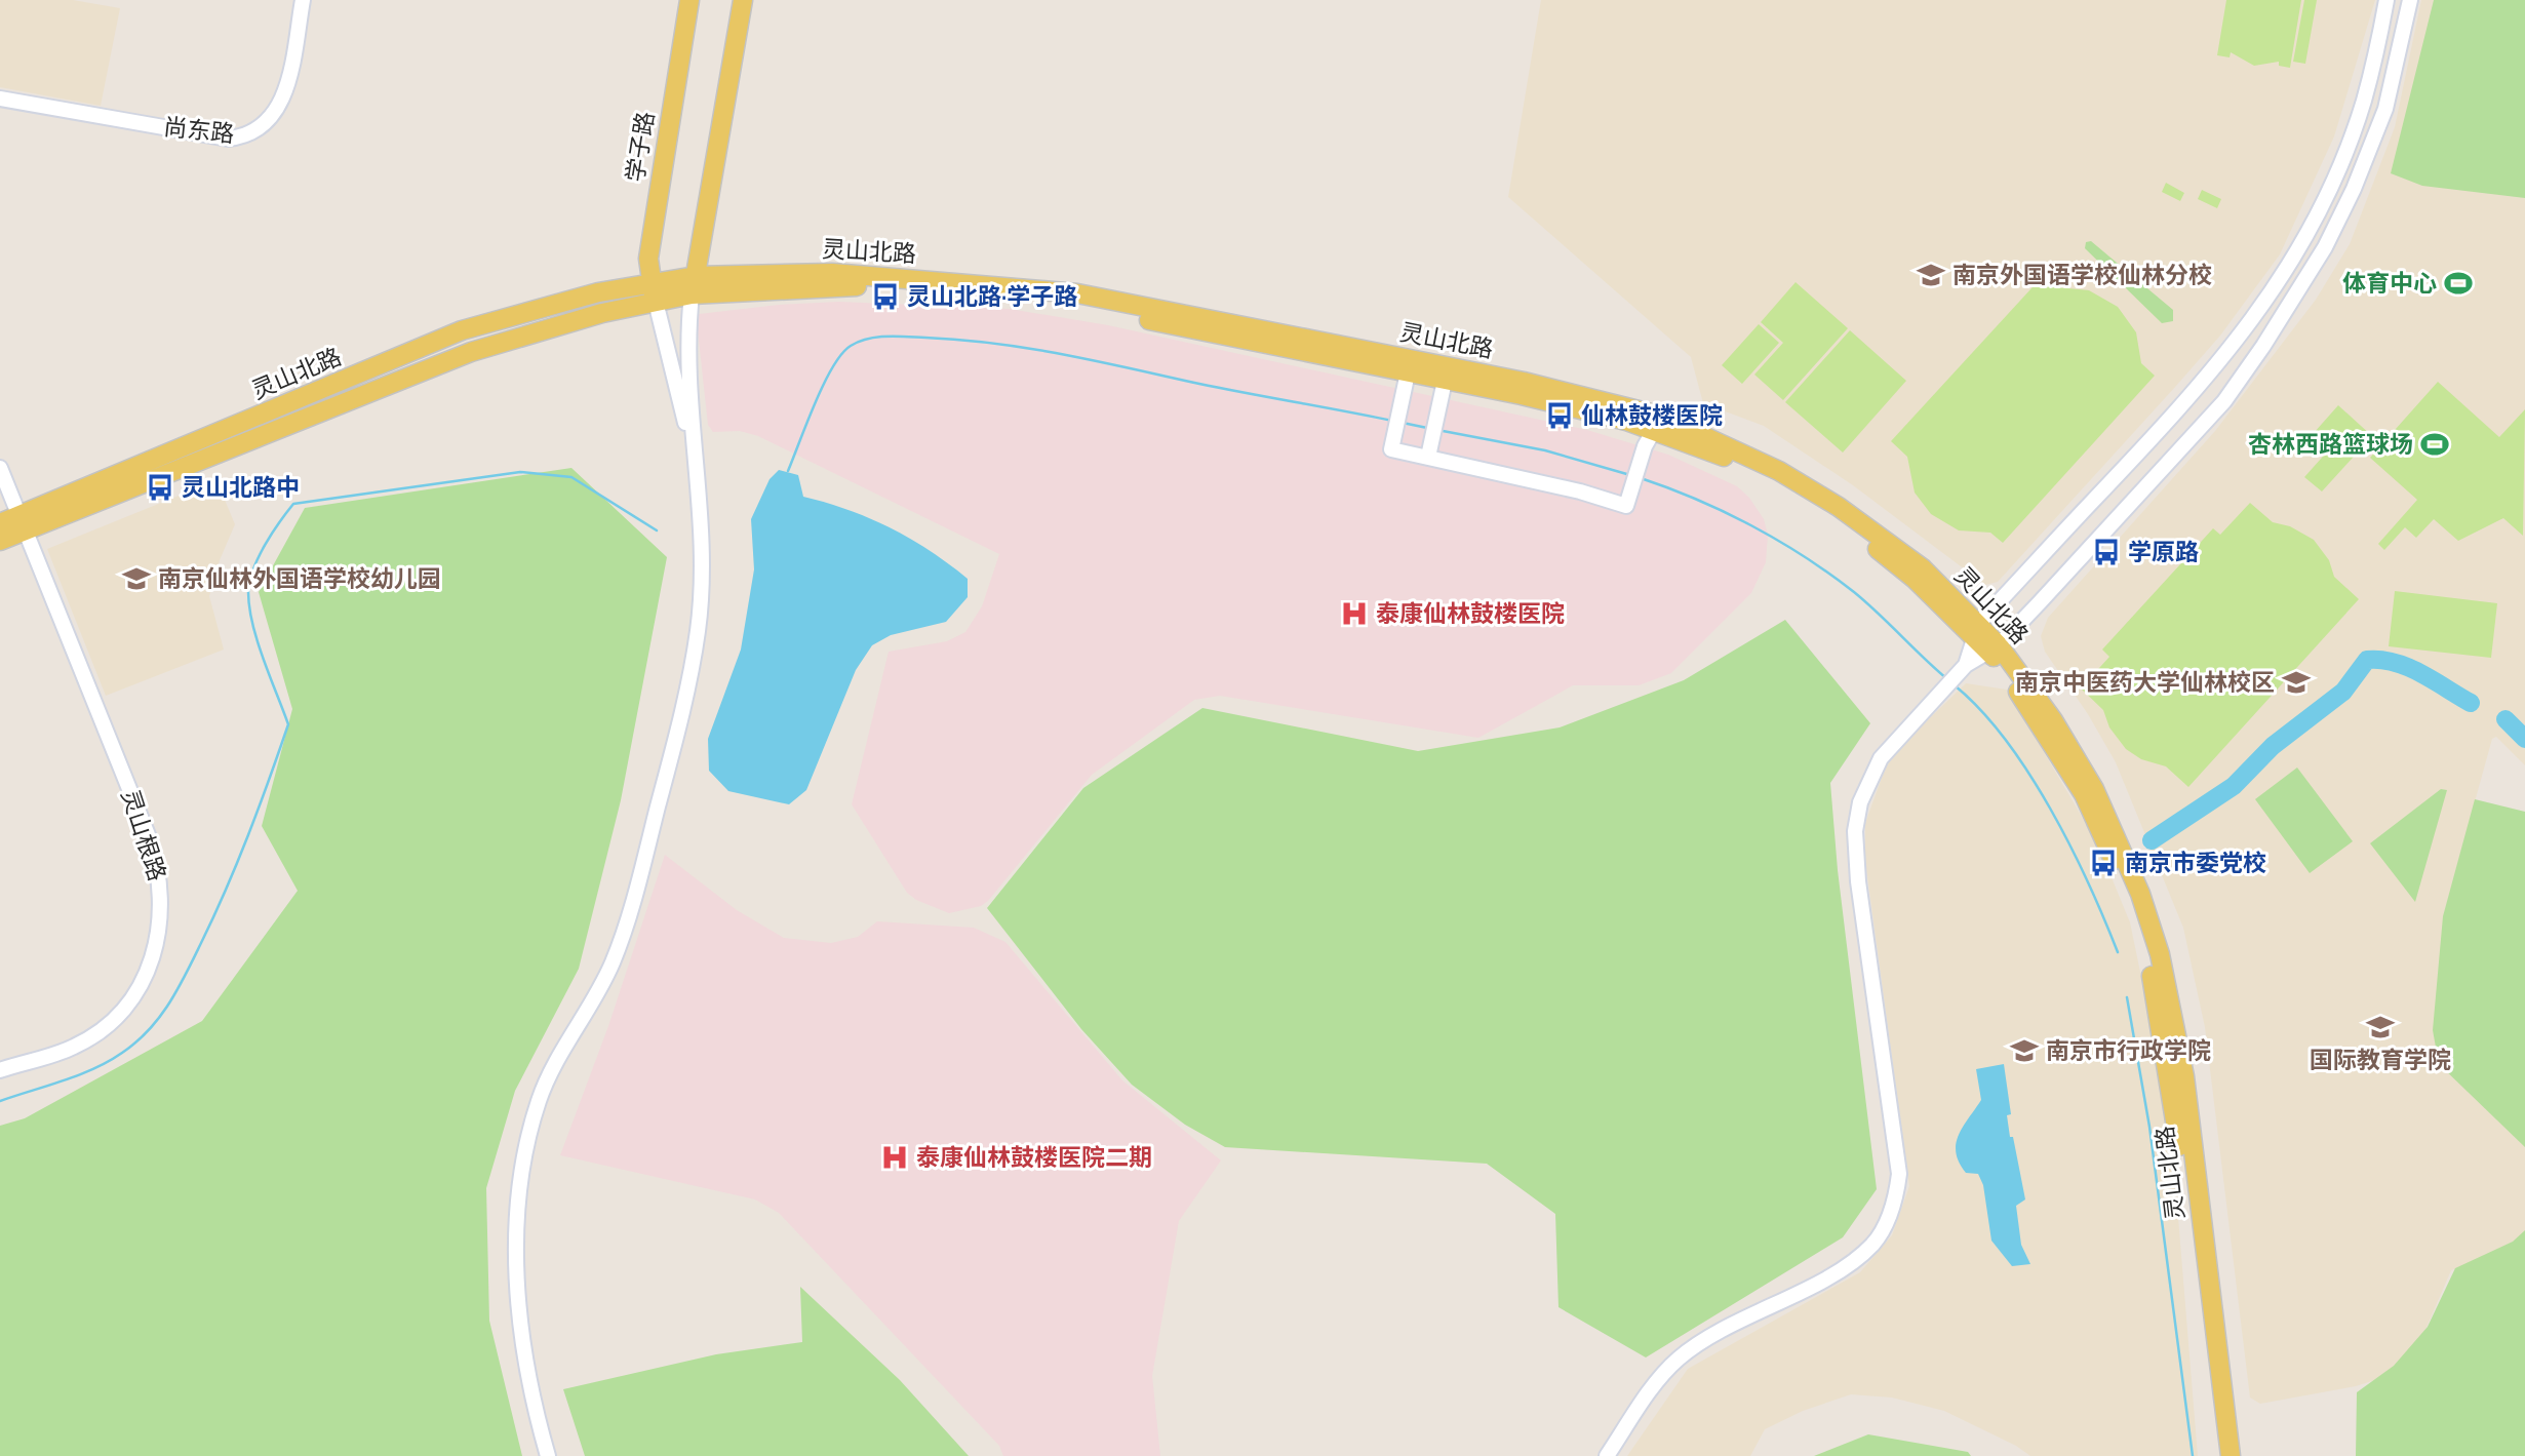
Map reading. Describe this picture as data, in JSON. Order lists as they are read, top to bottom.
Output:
{
  "streets": {
    "main road": ["学子路", "灵山北路"],
    "street": ["尚东路", "灵山根路"]
  },
  "crossings": [
    ["学子路", "灵山北路"],
    ["灵山北路", "灵山根路"]
  ],
  "places": {
    "school or university": [
      "南京外国语学校仙林分校",
      "南京仙林外国语学校幼儿园",
      "南京中医药大学仙林校区",
      "国际教育学院",
      "南京市行政学院"
    ],
    "sports": ["体育中心", "杏林西路篮球场"],
    "bus stop": [
      "灵山北路·学子路",
      "仙林鼓楼医院",
      "灵山北路中",
      "学原路",
      "南京市委党校"
    ],
    "hospital": ["泰康仙林鼓楼医院", "泰康仙林鼓楼医院二期"]
  }
}
